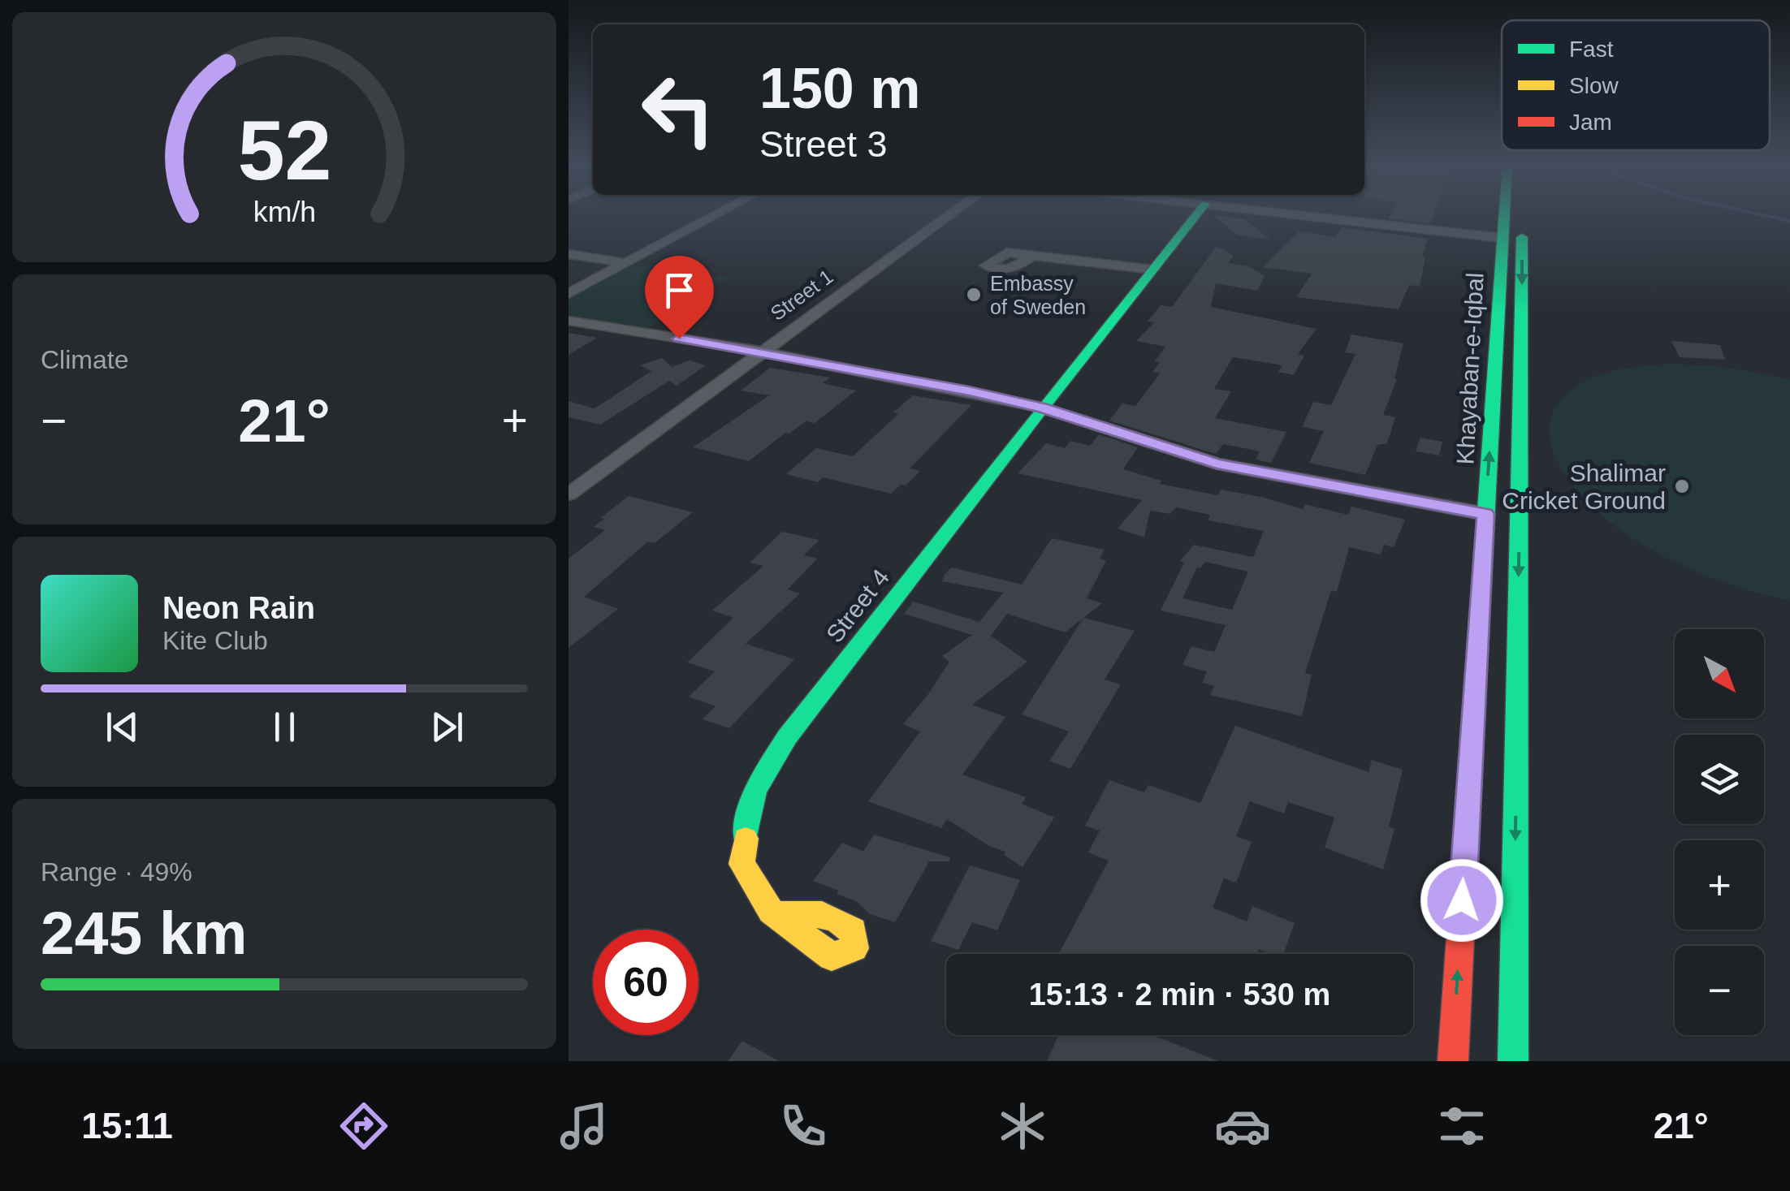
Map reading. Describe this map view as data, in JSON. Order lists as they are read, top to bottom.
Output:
{
  "streets": {
    "main road": ["Khayaban-e-Iqbal", "Street 4"],
    "street": ["Street 1"]
  },
  "places": ["Embassy of Sweden", "Shalimar Cricket Ground"],
  "legend": ["Fast", "Slow", "Jam"],
  "north": "bottom right",
  "page": {
    "turn": ["150 m", "Street 3"],
    "tile": [
      "Climate",
      ["Range · 49%", "245 km"]
    ],
    "heat": ["−", "21°", "+"],
    "song": ["Neon Rain", "Kite Club"],
    "map_buttons": ["+", "−"],
    "limit": "60",
    "trip": "15:13 · 2 min · 530 m",
    "tabs": ["15:11", "21°"],
    "gauge": ["52", "km/h"]
  }
}
